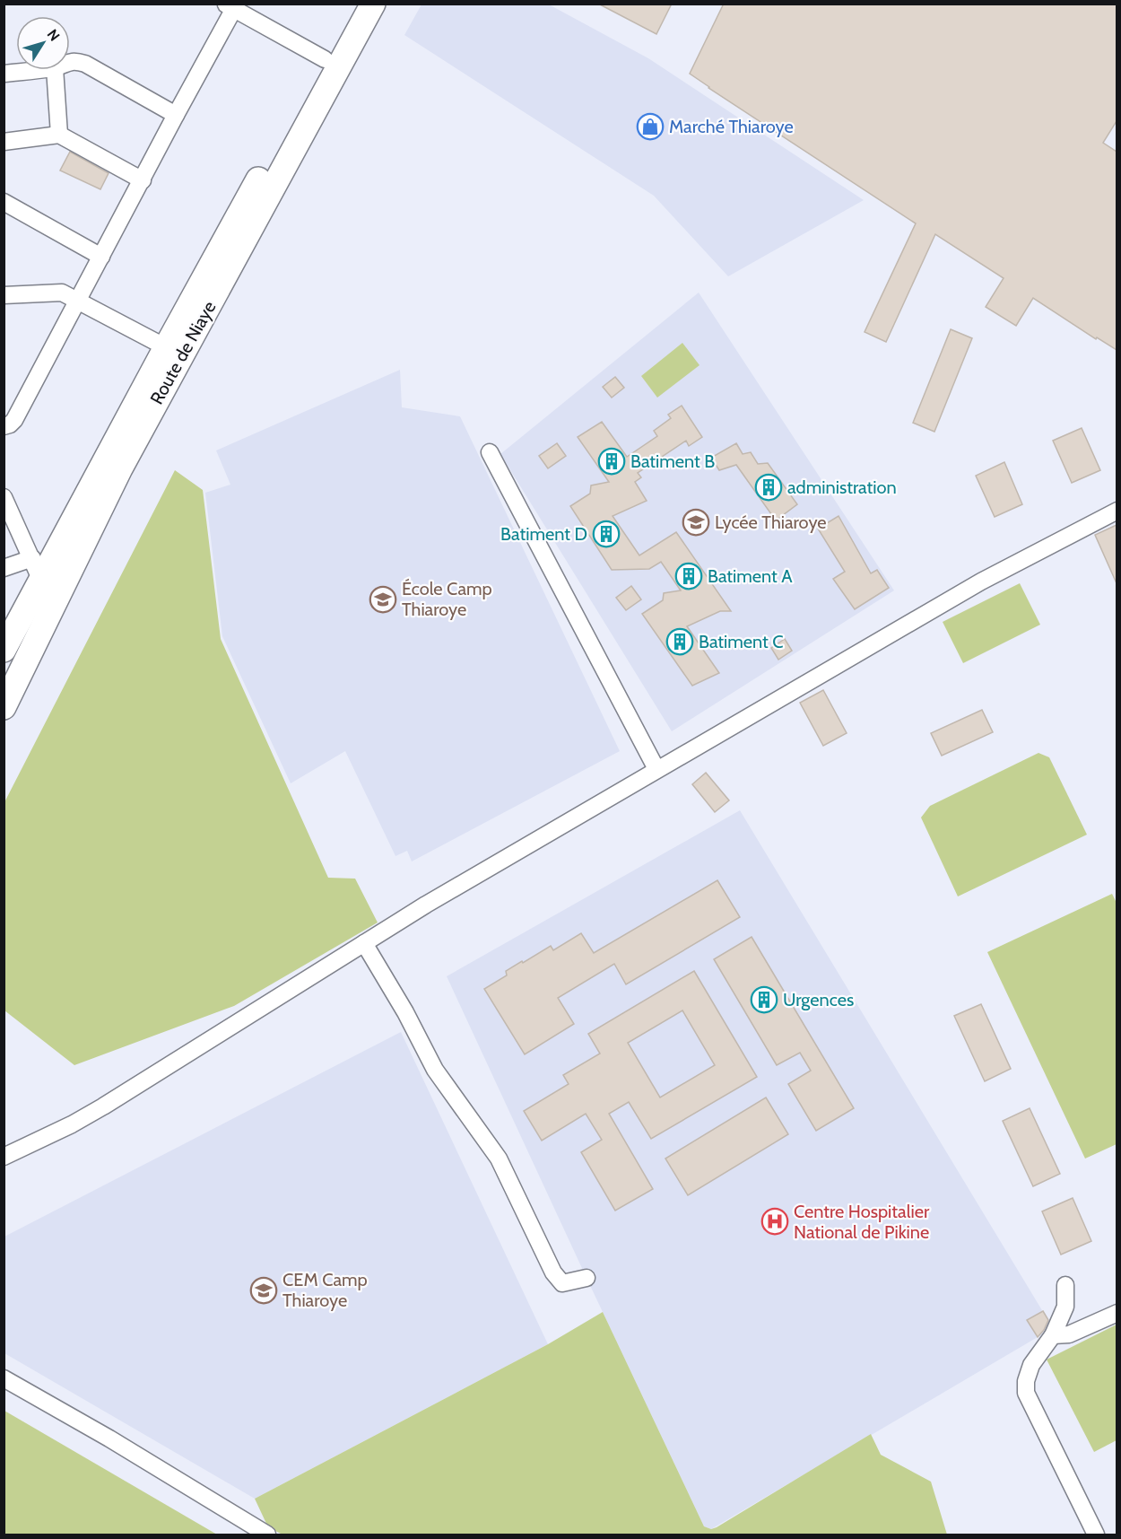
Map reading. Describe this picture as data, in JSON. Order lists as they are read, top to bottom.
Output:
{
  "streets": {
    "main road": ["Route de Niaye"]
  },
  "places": {
    "shop": ["Marché Thiaroye"],
    "building": [
      "Batiment B",
      "administration",
      "Batiment D",
      "Batiment A",
      "Batiment C",
      "Urgences"
    ],
    "school or university": ["Lycée Thiaroye", "École Camp Thiaroye", "CEM Camp Thiaroye"],
    "hospital": ["Centre Hospitalier National de Pikine"]
  },
  "north": "top right"
}
